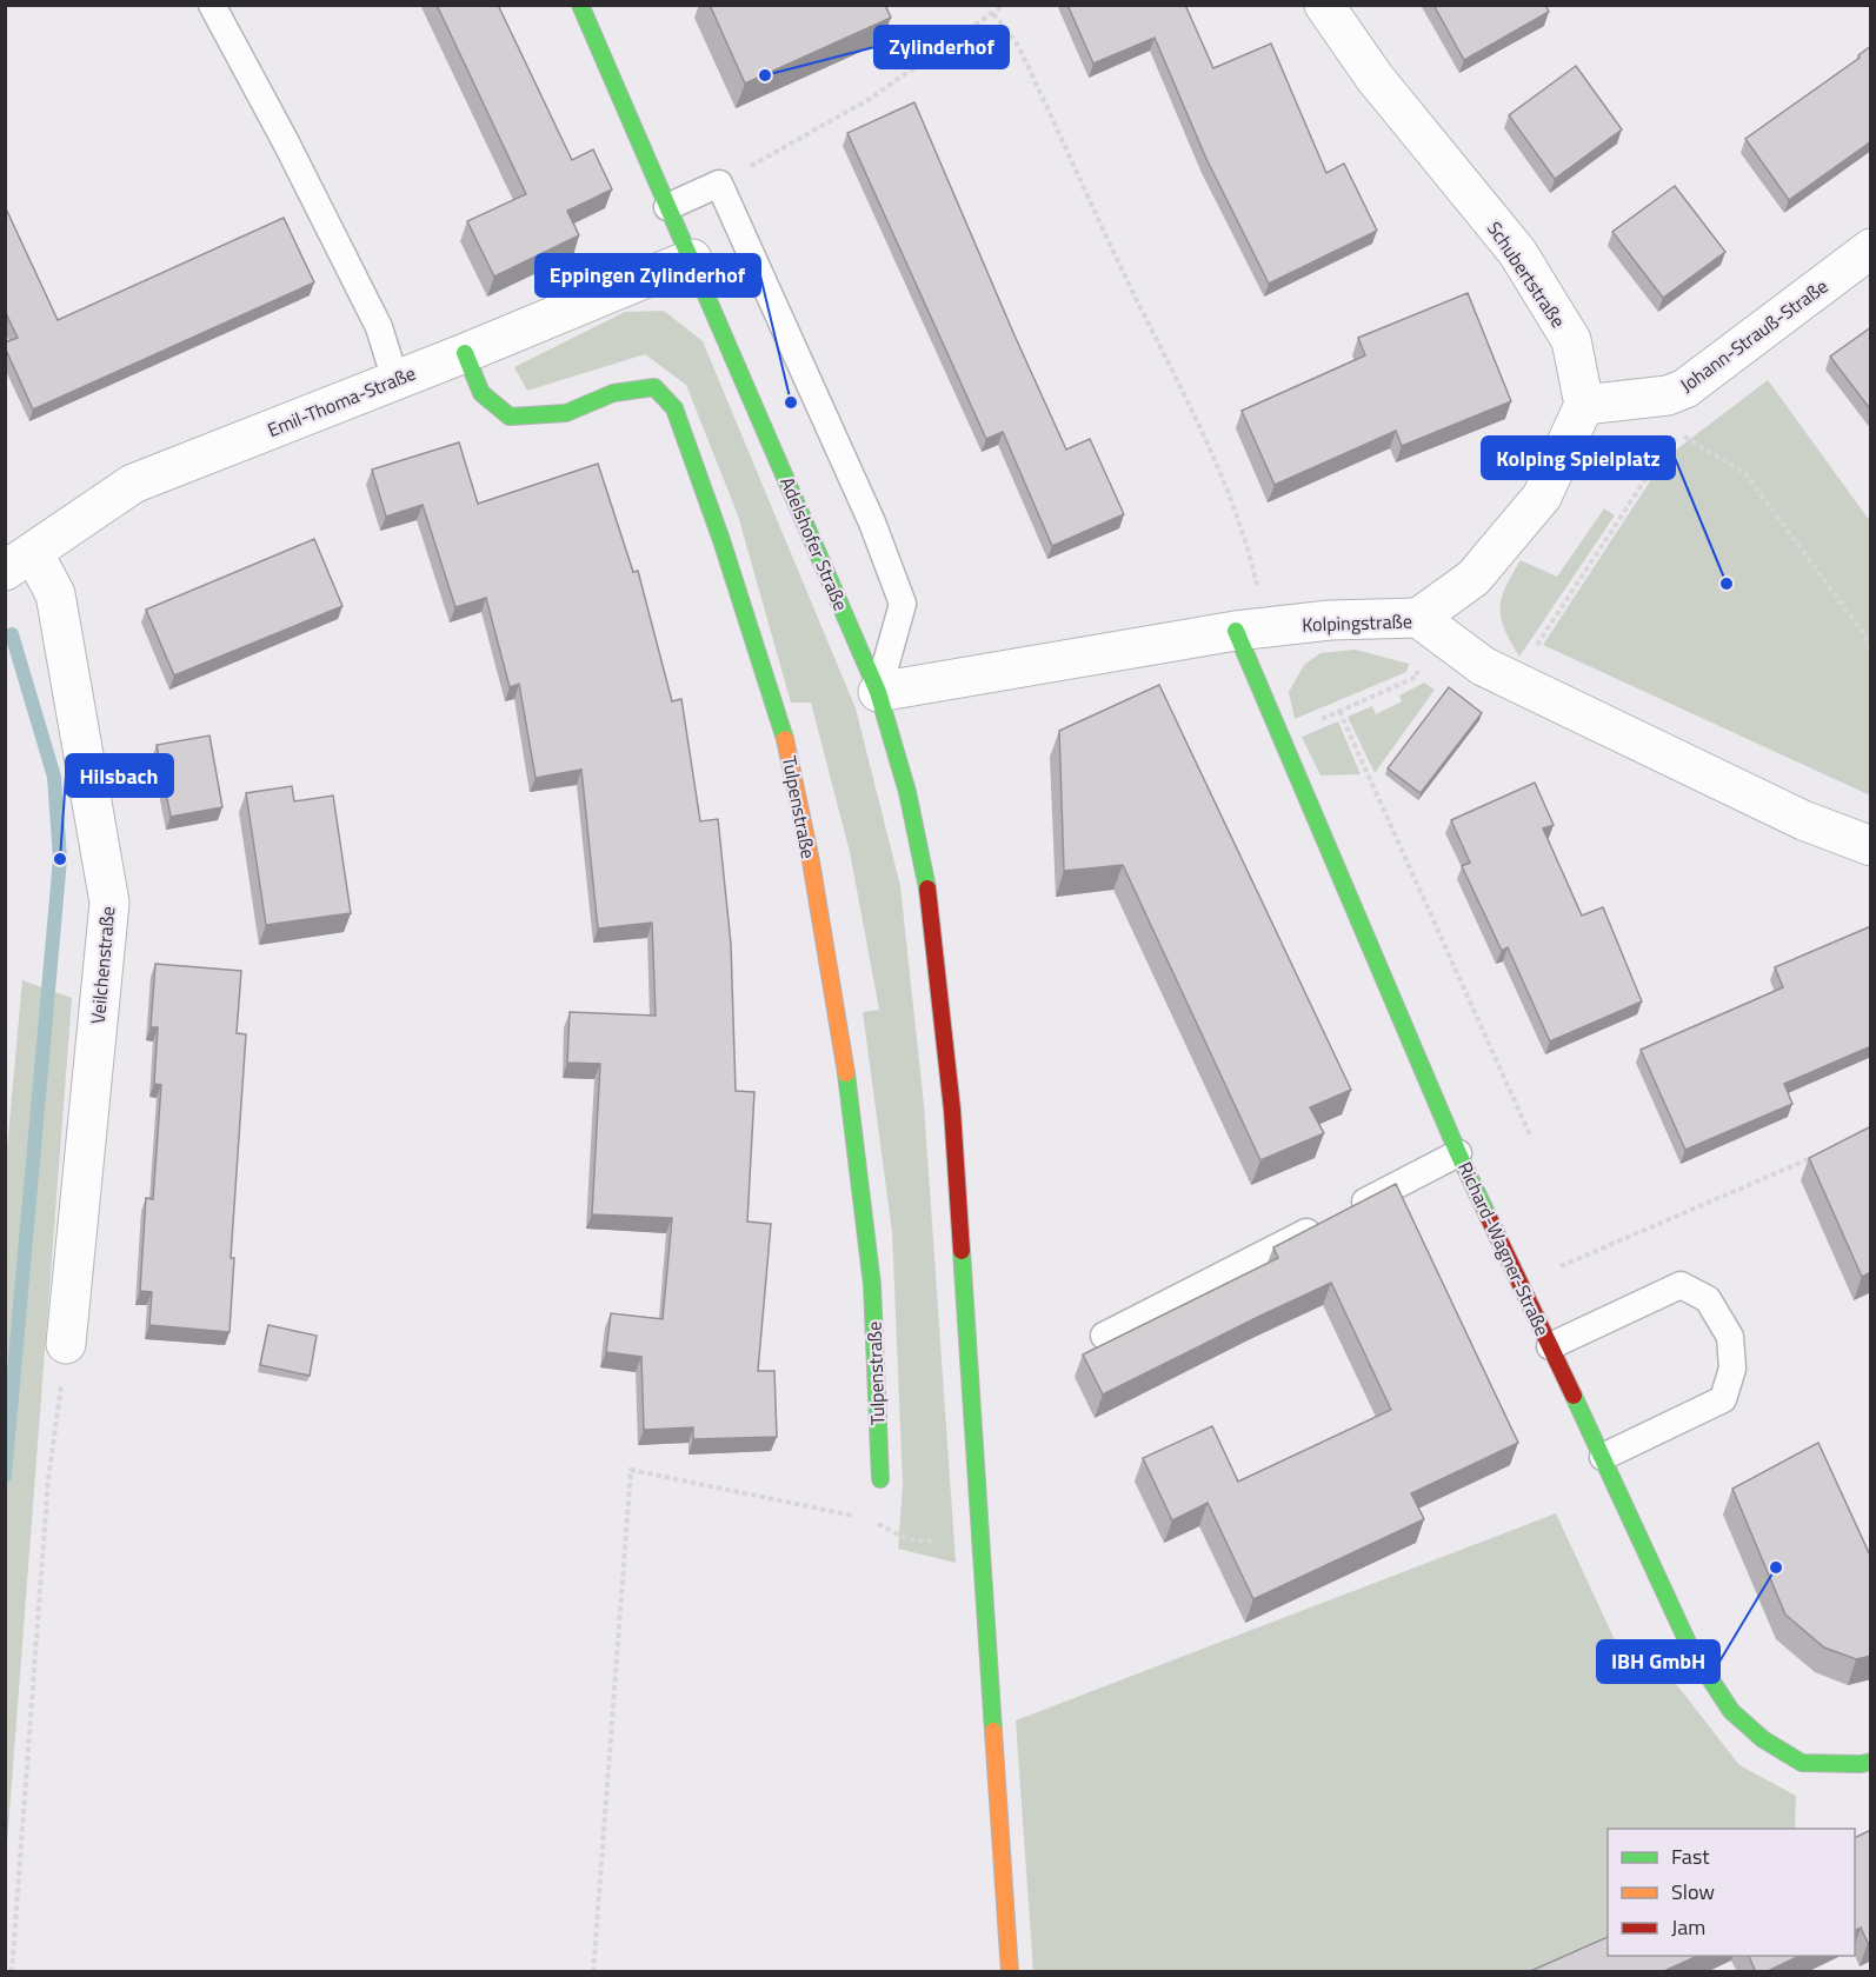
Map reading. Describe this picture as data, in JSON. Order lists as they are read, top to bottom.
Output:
{
  "streets": {
    "street": [
      "Schubertstraße",
      "Johann-Strauß-Straße",
      "Emil-Thoma-Straße",
      "Adelshofer Straße",
      "Kolpingstraße",
      "Tulpenstraße",
      "Veilchenstraße",
      "Richard-Wagner-Straße"
    ]
  },
  "crossings": [
    ["Schubertstraße", "Johann-Strauß-Straße"],
    ["Emil-Thoma-Straße", "Adelshofer Straße"],
    ["Emil-Thoma-Straße", "Tulpenstraße"],
    ["Emil-Thoma-Straße", "Veilchenstraße"],
    ["Adelshofer Straße", "Kolpingstraße"],
    ["Kolpingstraße", "Richard-Wagner-Straße"]
  ],
  "places": [
    "Zylinderhof",
    "Eppingen Zylinderhof",
    "Kolping Spielplatz",
    "Hilsbach",
    "IBH GmbH"
  ],
  "legend": ["Fast", "Slow", "Jam"]
}
